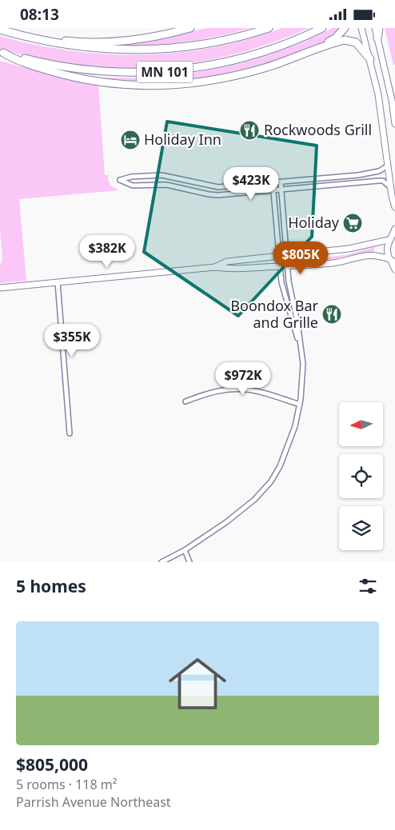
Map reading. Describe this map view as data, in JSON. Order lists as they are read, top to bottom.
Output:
{
  "streets": {
    "highway": ["MN 101"]
  },
  "places": {
    "restaurant": ["Rockwoods Grill", "Boondox Bar and Grille"],
    "hotel": ["Holiday Inn"],
    "supermarket": ["Holiday"]
  },
  "north": "left",
  "page": {
    "status": "08:13",
    "price": [
      "$423K",
      "$382K",
      "$805K",
      "$355K",
      "$972K"
    ],
    "heading": "5 homes",
    "list": [
      {
        "name": "$805,000",
        "note": "5 rooms · 118 m² · Parrish Avenue Northeast"
      }
    ]
  }
}
